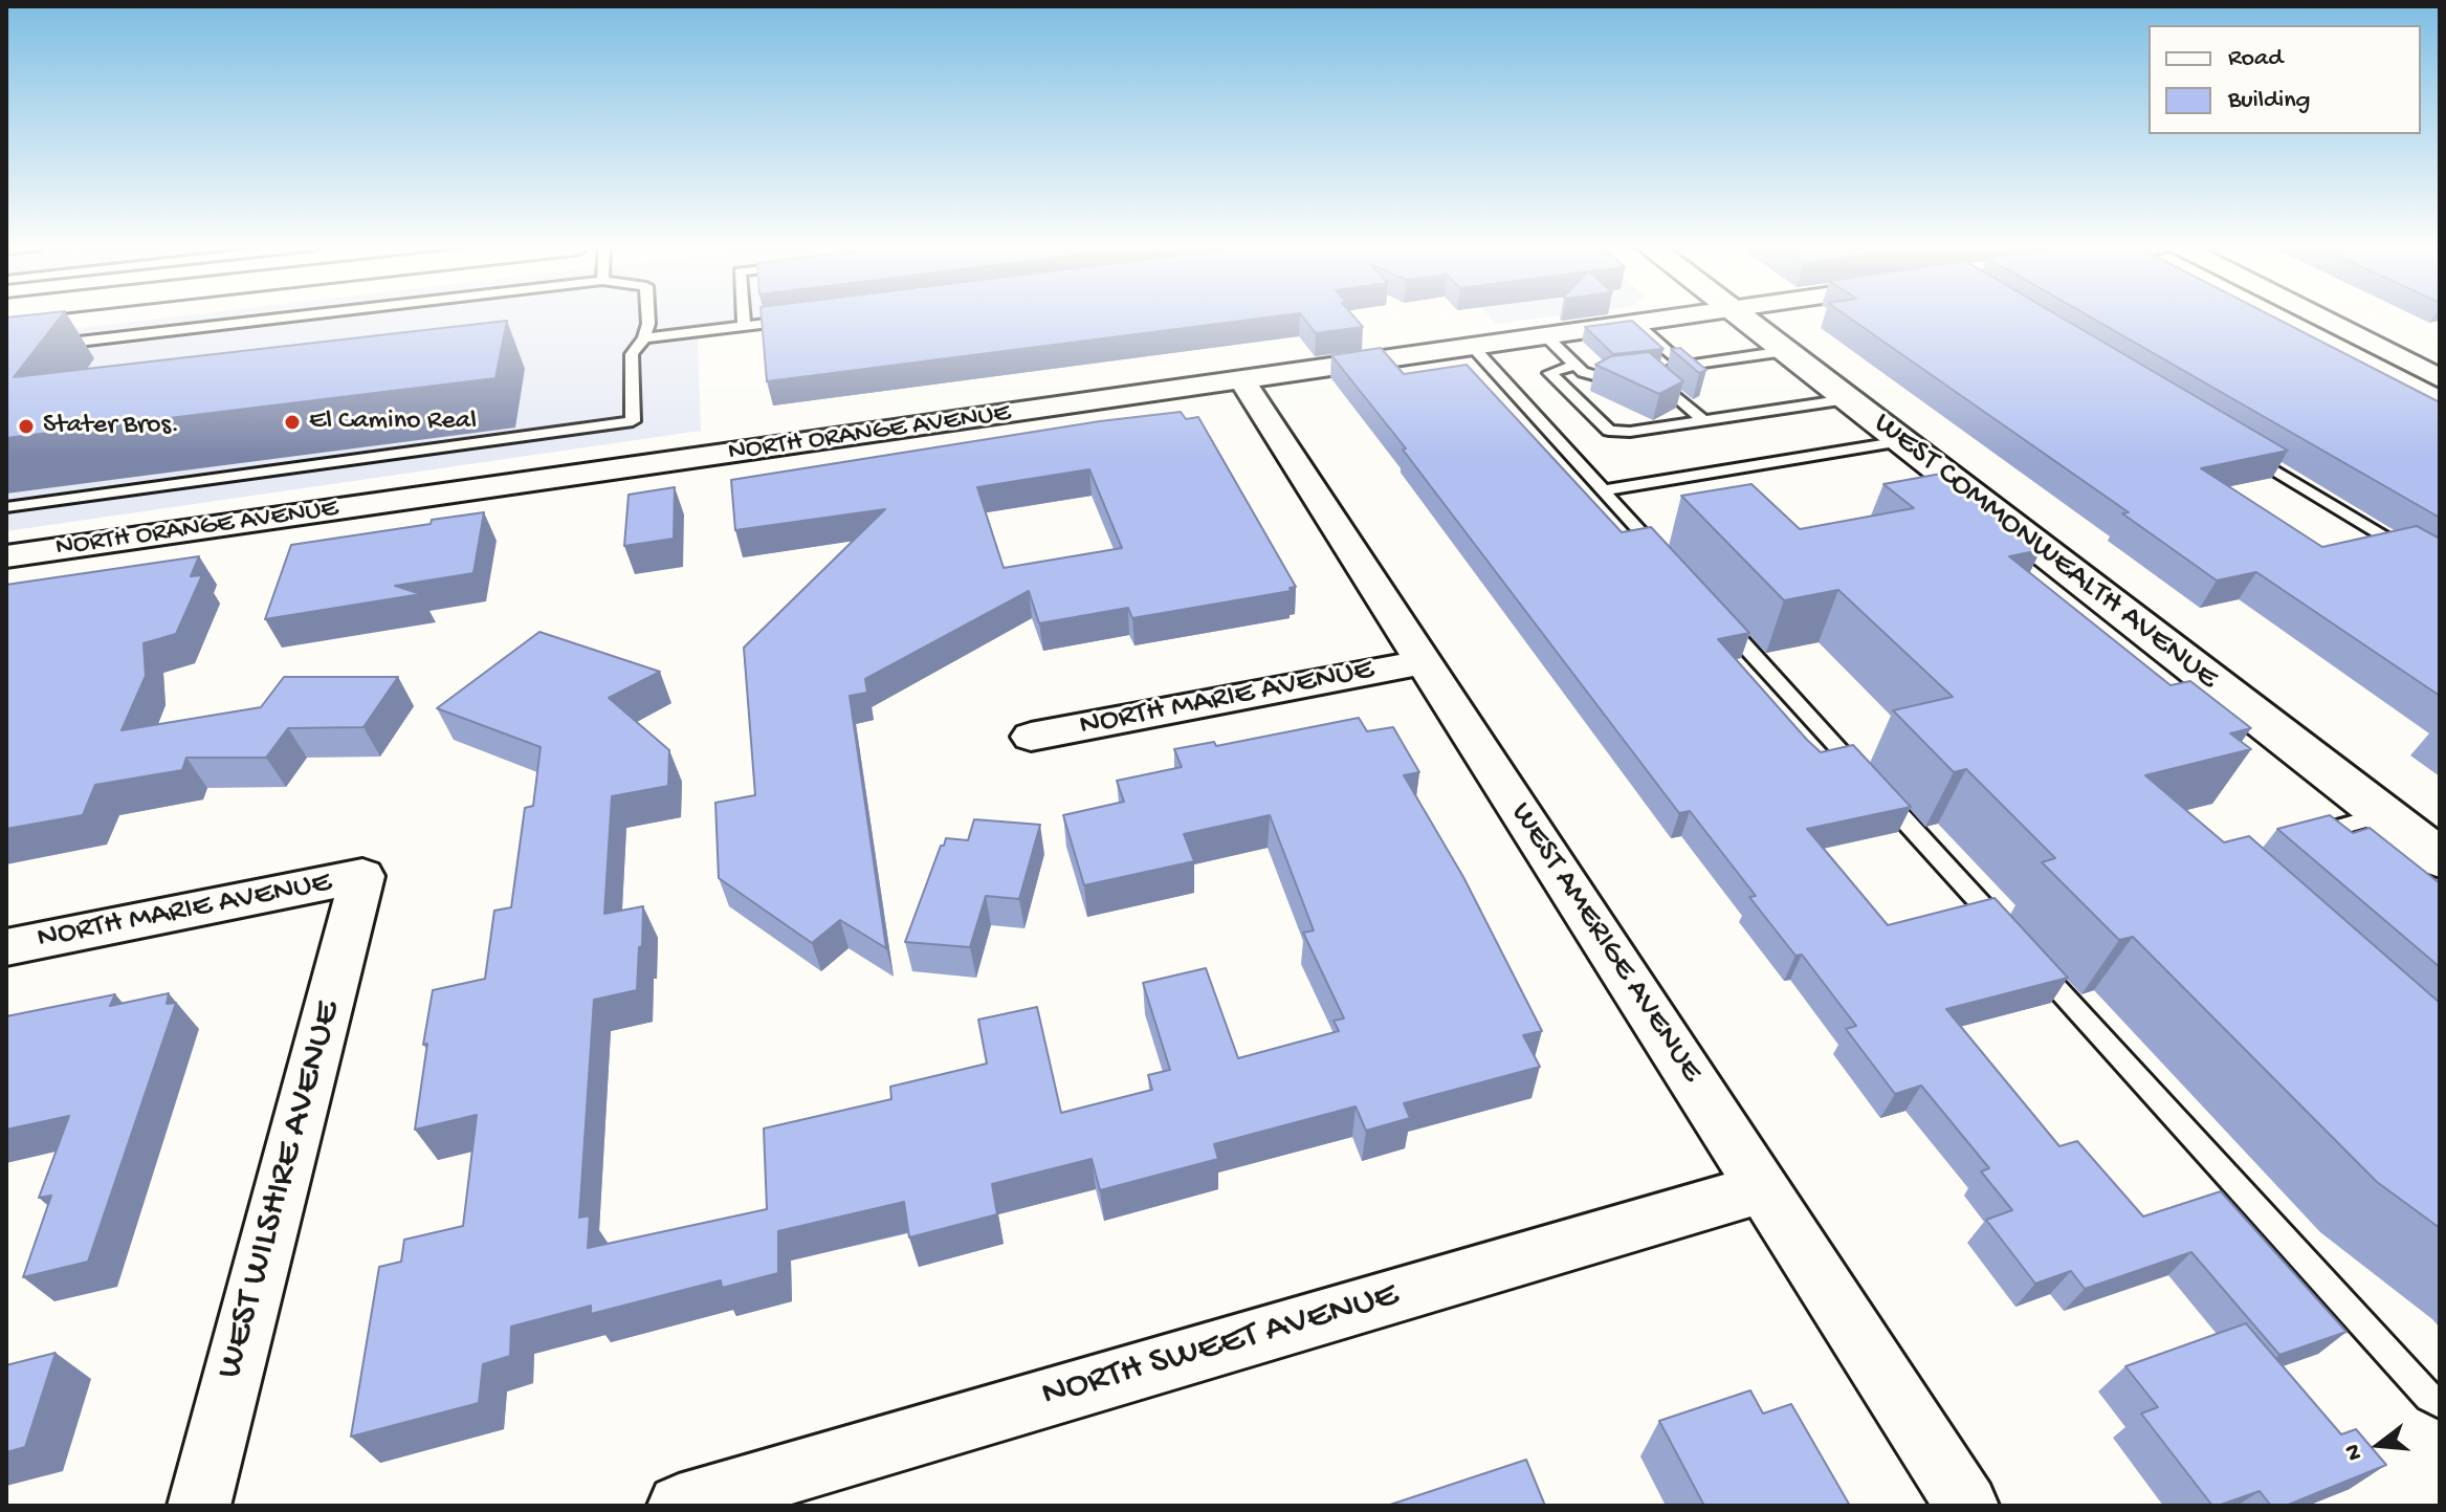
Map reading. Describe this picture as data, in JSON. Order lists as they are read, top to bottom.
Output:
{
  "streets": {
    "main road": ["WEST COMMONWEALTH AVENUE"],
    "street": [
      "NORTH ORANGE AVENUE",
      "NORTH MARIE AVENUE",
      "WEST AMERIGE AVENUE",
      "WEST WILSHIRE AVENUE",
      "NORTH SWEET AVENUE"
    ]
  },
  "crossings": [
    ["NORTH ORANGE AVENUE", "WEST AMERIGE AVENUE"],
    ["NORTH MARIE AVENUE", "WEST AMERIGE AVENUE"],
    ["NORTH MARIE AVENUE", "WEST WILSHIRE AVENUE"],
    ["WEST AMERIGE AVENUE", "NORTH SWEET AVENUE"]
  ],
  "places": ["El Camino Real", "Stater Bros."],
  "legend": ["Road", "Building"],
  "north": "left"
}
